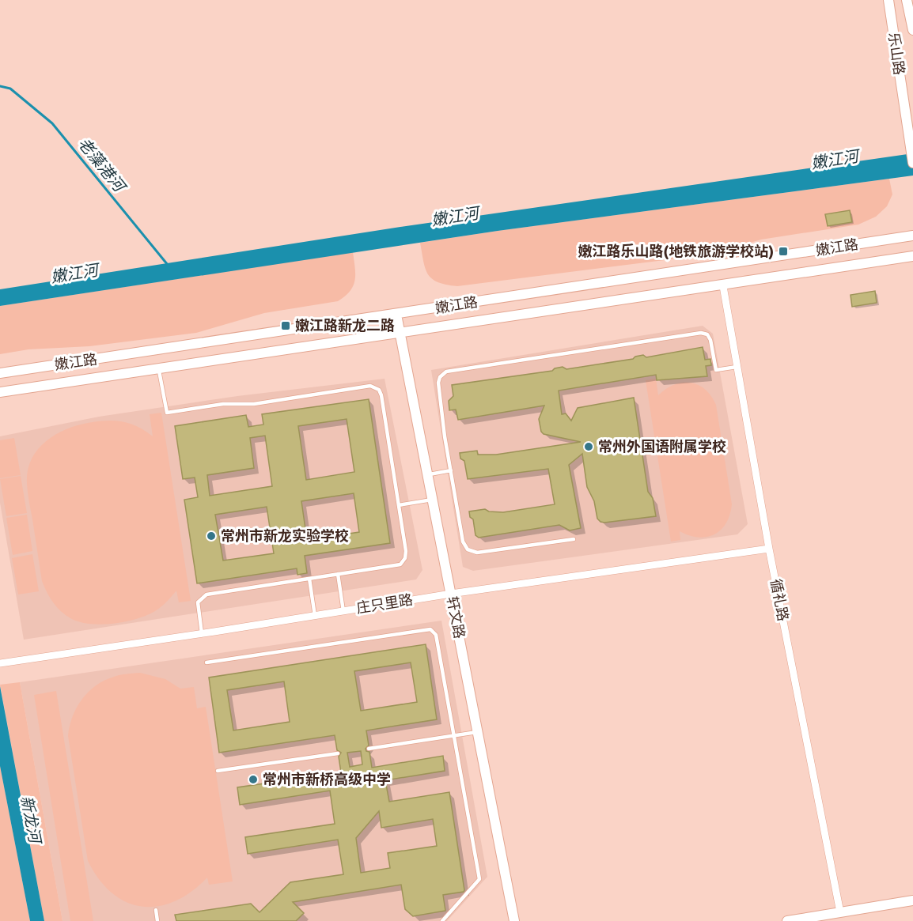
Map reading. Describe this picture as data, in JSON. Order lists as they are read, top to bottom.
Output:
{
  "streets": {
    "main road": ["乐山路", "嫩江路", "轩文路"],
    "street": ["循礼路", "庄只里路"]
  },
  "crossings": [
    ["嫩江路", "循礼路"],
    ["嫩江路", "轩文路"],
    ["循礼路", "庄只里路"],
    ["庄只里路", "轩文路"]
  ],
  "water": ["嫩江河", "老藻港河", "新龙河"],
  "places": {
    "transit": ["嫩江路乐山路(地铁旅游学校站)", "嫩江路新龙二路"],
    "other": ["常州外国语附属学校", "常州市新龙实验学校", "常州市新桥高级中学"]
  }
}
